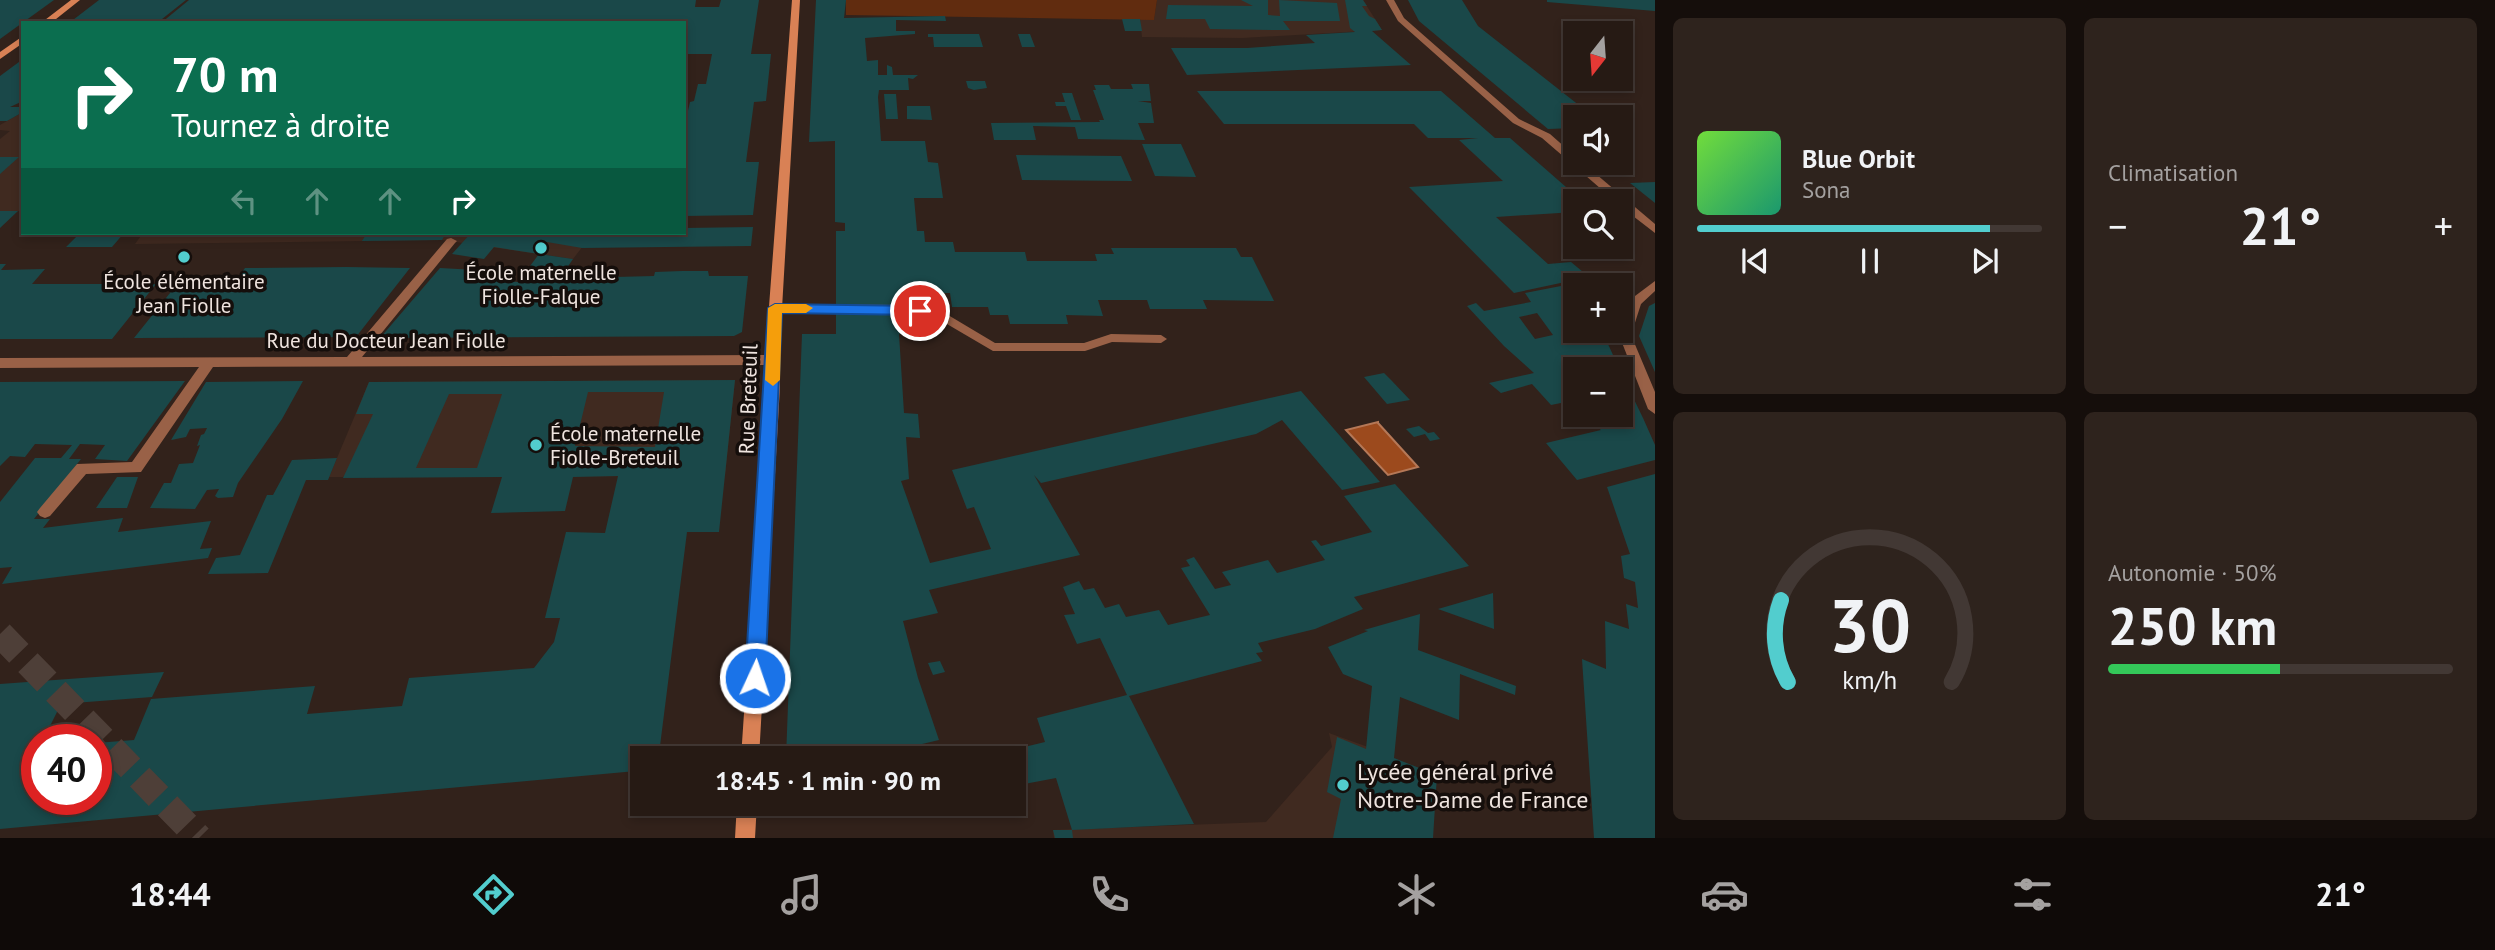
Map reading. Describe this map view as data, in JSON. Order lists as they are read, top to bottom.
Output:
{
  "streets": {
    "street": ["Rue du Docteur Jean Fiolle", "Rue Breteuil"]
  },
  "crossings": [
    ["Rue du Docteur Jean Fiolle", "Rue Breteuil"]
  ],
  "places": [
    "École maternelle Fiolle-Falque",
    "École élémentaire Jean Fiolle",
    "École maternelle Fiolle-Breteuil",
    "Lycée général privé Notre-Dame de France"
  ],
  "north": "bottom",
  "page": {
    "tile": [
      "Climatisation",
      ["Autonomie · 50%", "250 km"]
    ],
    "map_buttons": ["+", "−"],
    "turn": ["70 m", "Tournez à droite"],
    "song": ["Blue Orbit", "Sona"],
    "heat": ["−", "21°", "+"],
    "limit": "40",
    "trip": "18:45 · 1 min · 90 m",
    "tabs": ["18:44", "21°"],
    "gauge": ["30", "km/h"]
  }
}
